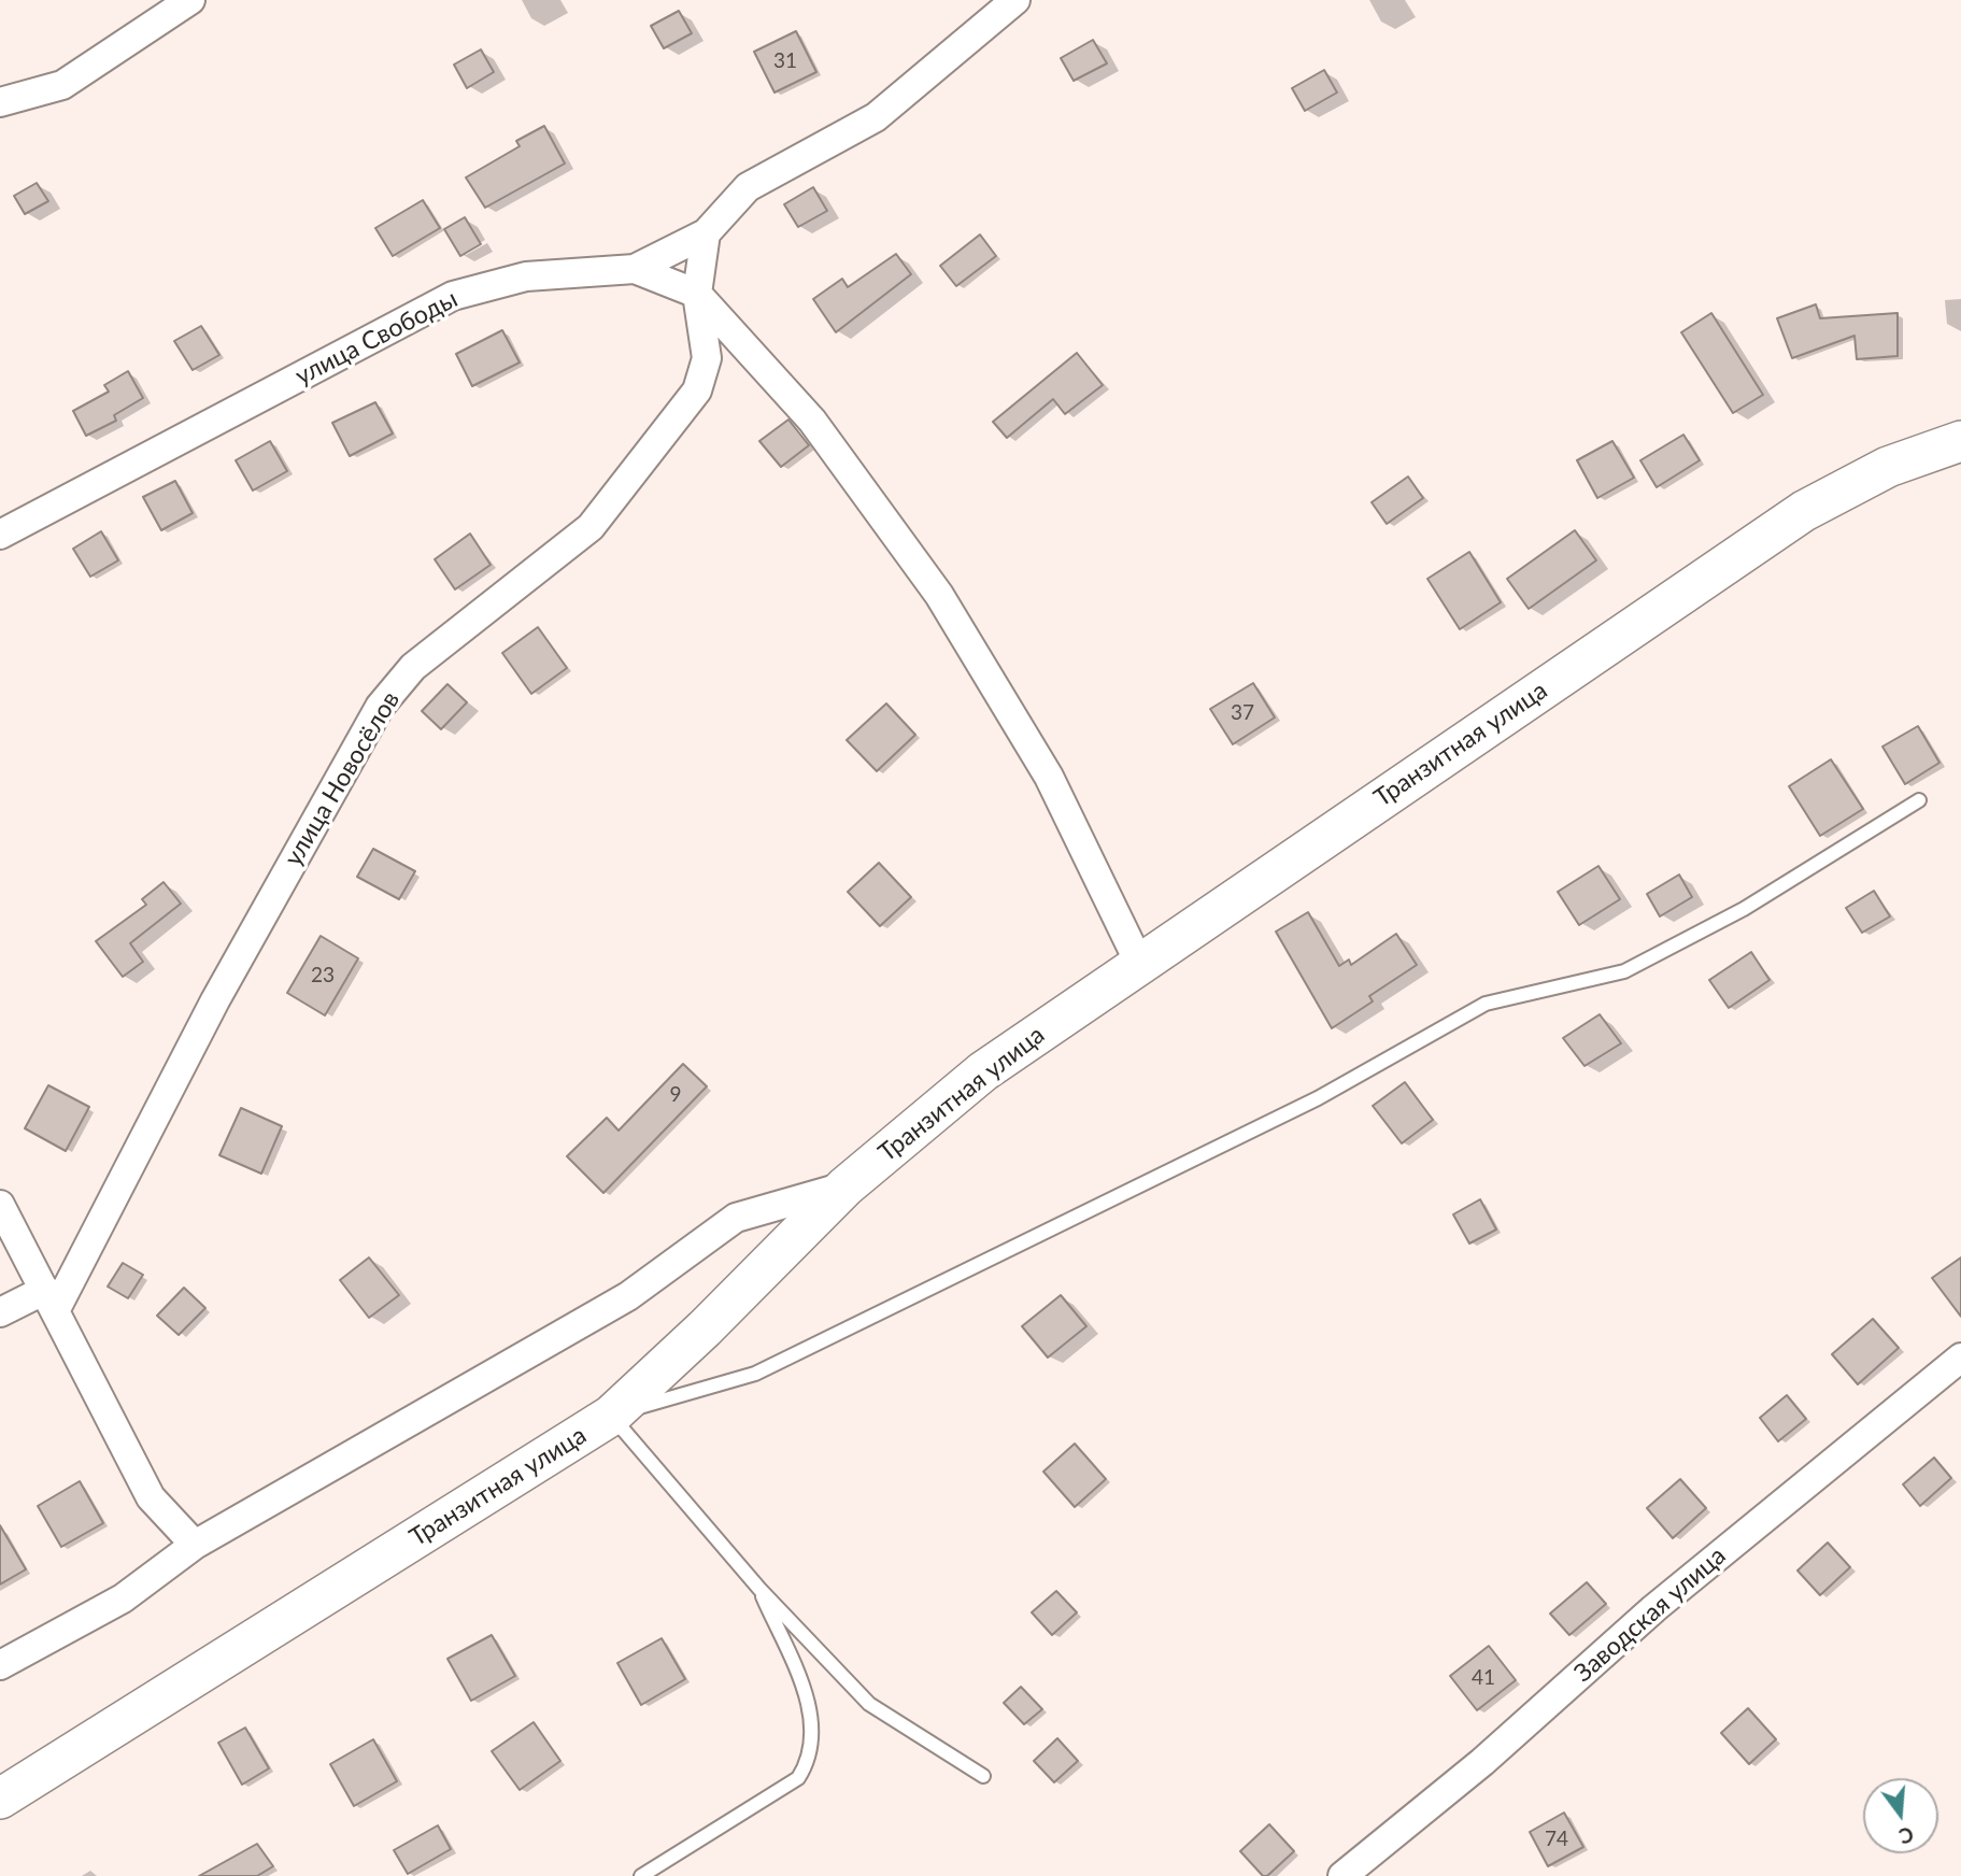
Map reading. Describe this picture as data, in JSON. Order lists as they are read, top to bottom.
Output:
{
  "streets": {
    "main road": ["Транзитная улица"],
    "street": ["улица Свободы", "улица Новосёлов", "Заводская улица"]
  },
  "crossings": [
    ["улица Свободы", "улица Новосёлов"]
  ],
  "house_numbers": [
    "31",
    "37",
    "23",
    "9",
    "41",
    "74"
  ],
  "north": "bottom"
}
